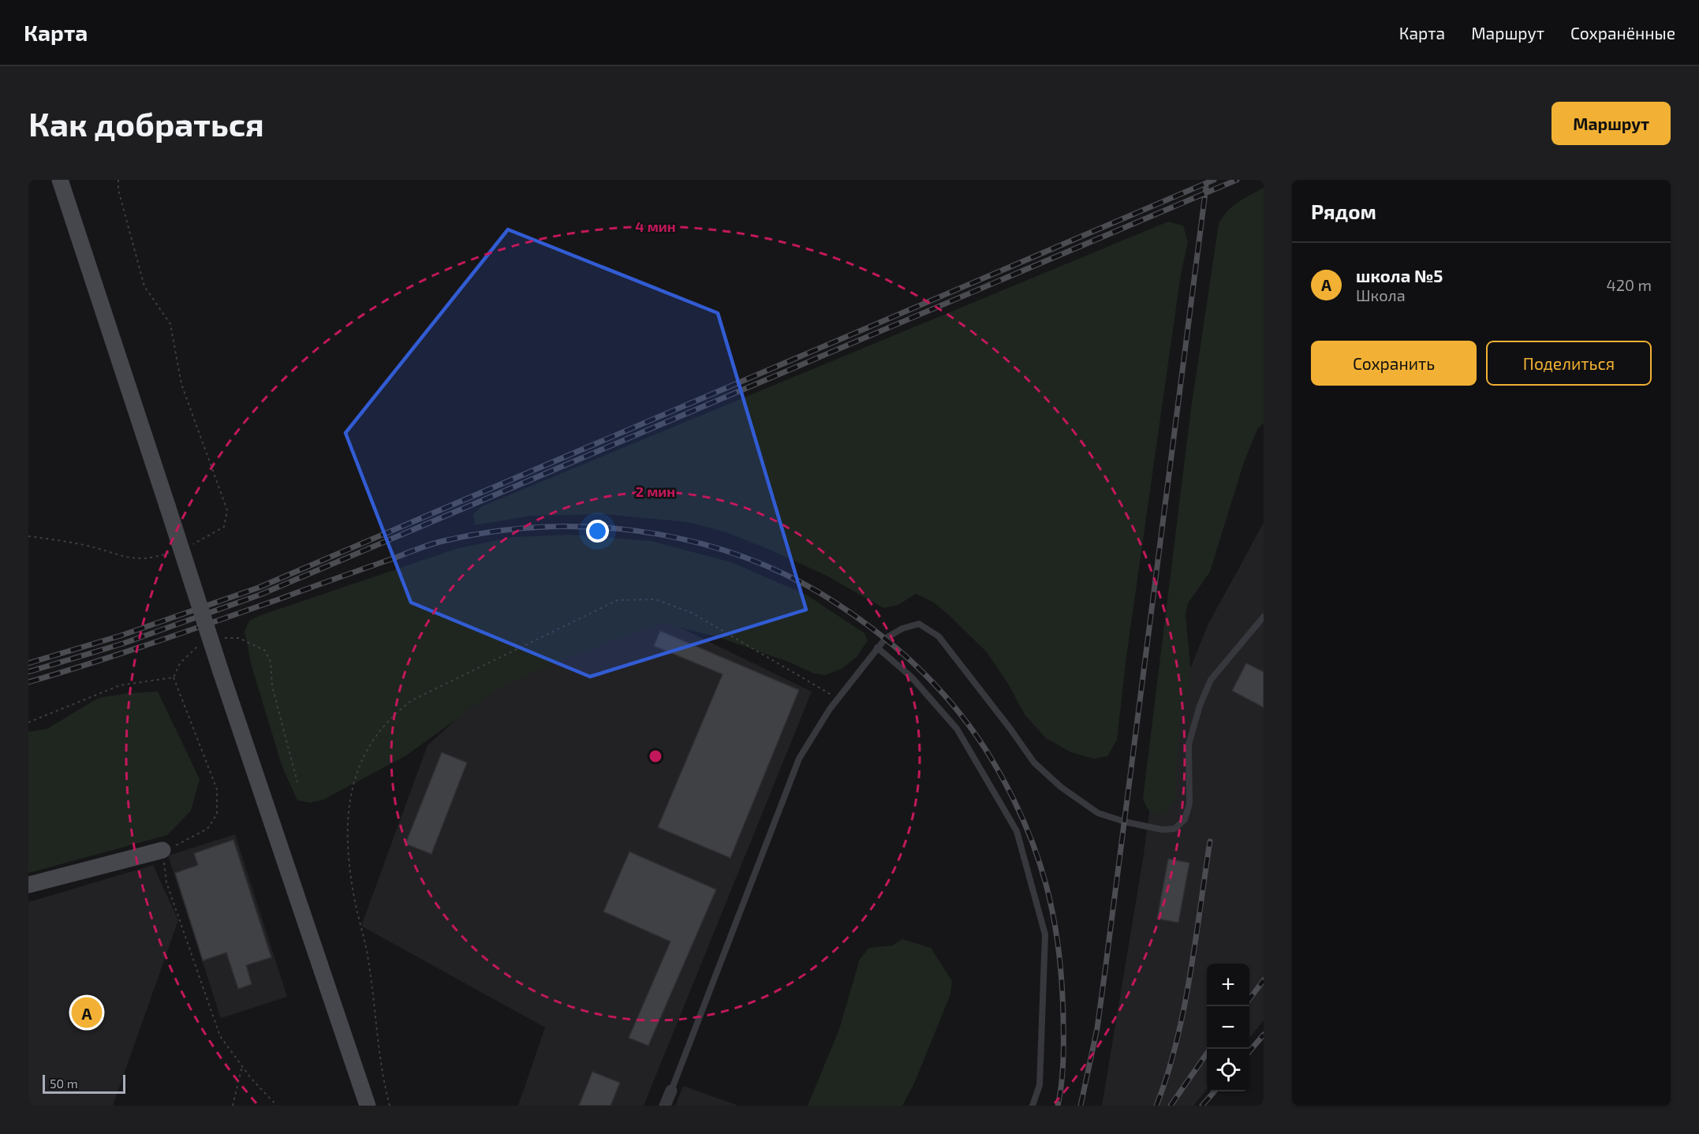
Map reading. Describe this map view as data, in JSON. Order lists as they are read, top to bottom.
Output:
{
  "scale_bar": "50 m",
  "page": {
    "header": "Карта",
    "nav": ["Карта", "Маршрут", "Сохранённые"],
    "buttons": [
      "Маршрут",
      ["Сохранить", "Поделиться"]
    ],
    "title": "Как добраться",
    "heading": "Рядом",
    "list": [
      {
        "mark": "A",
        "name": "школа №5",
        "note": "Школа",
        "value": "420 m"
      }
    ],
    "map_buttons": ["+", "−"],
    "pins": "A",
    "scale": "50 m"
  },
  "rings": ["4 мин", "2 мин"]
}
